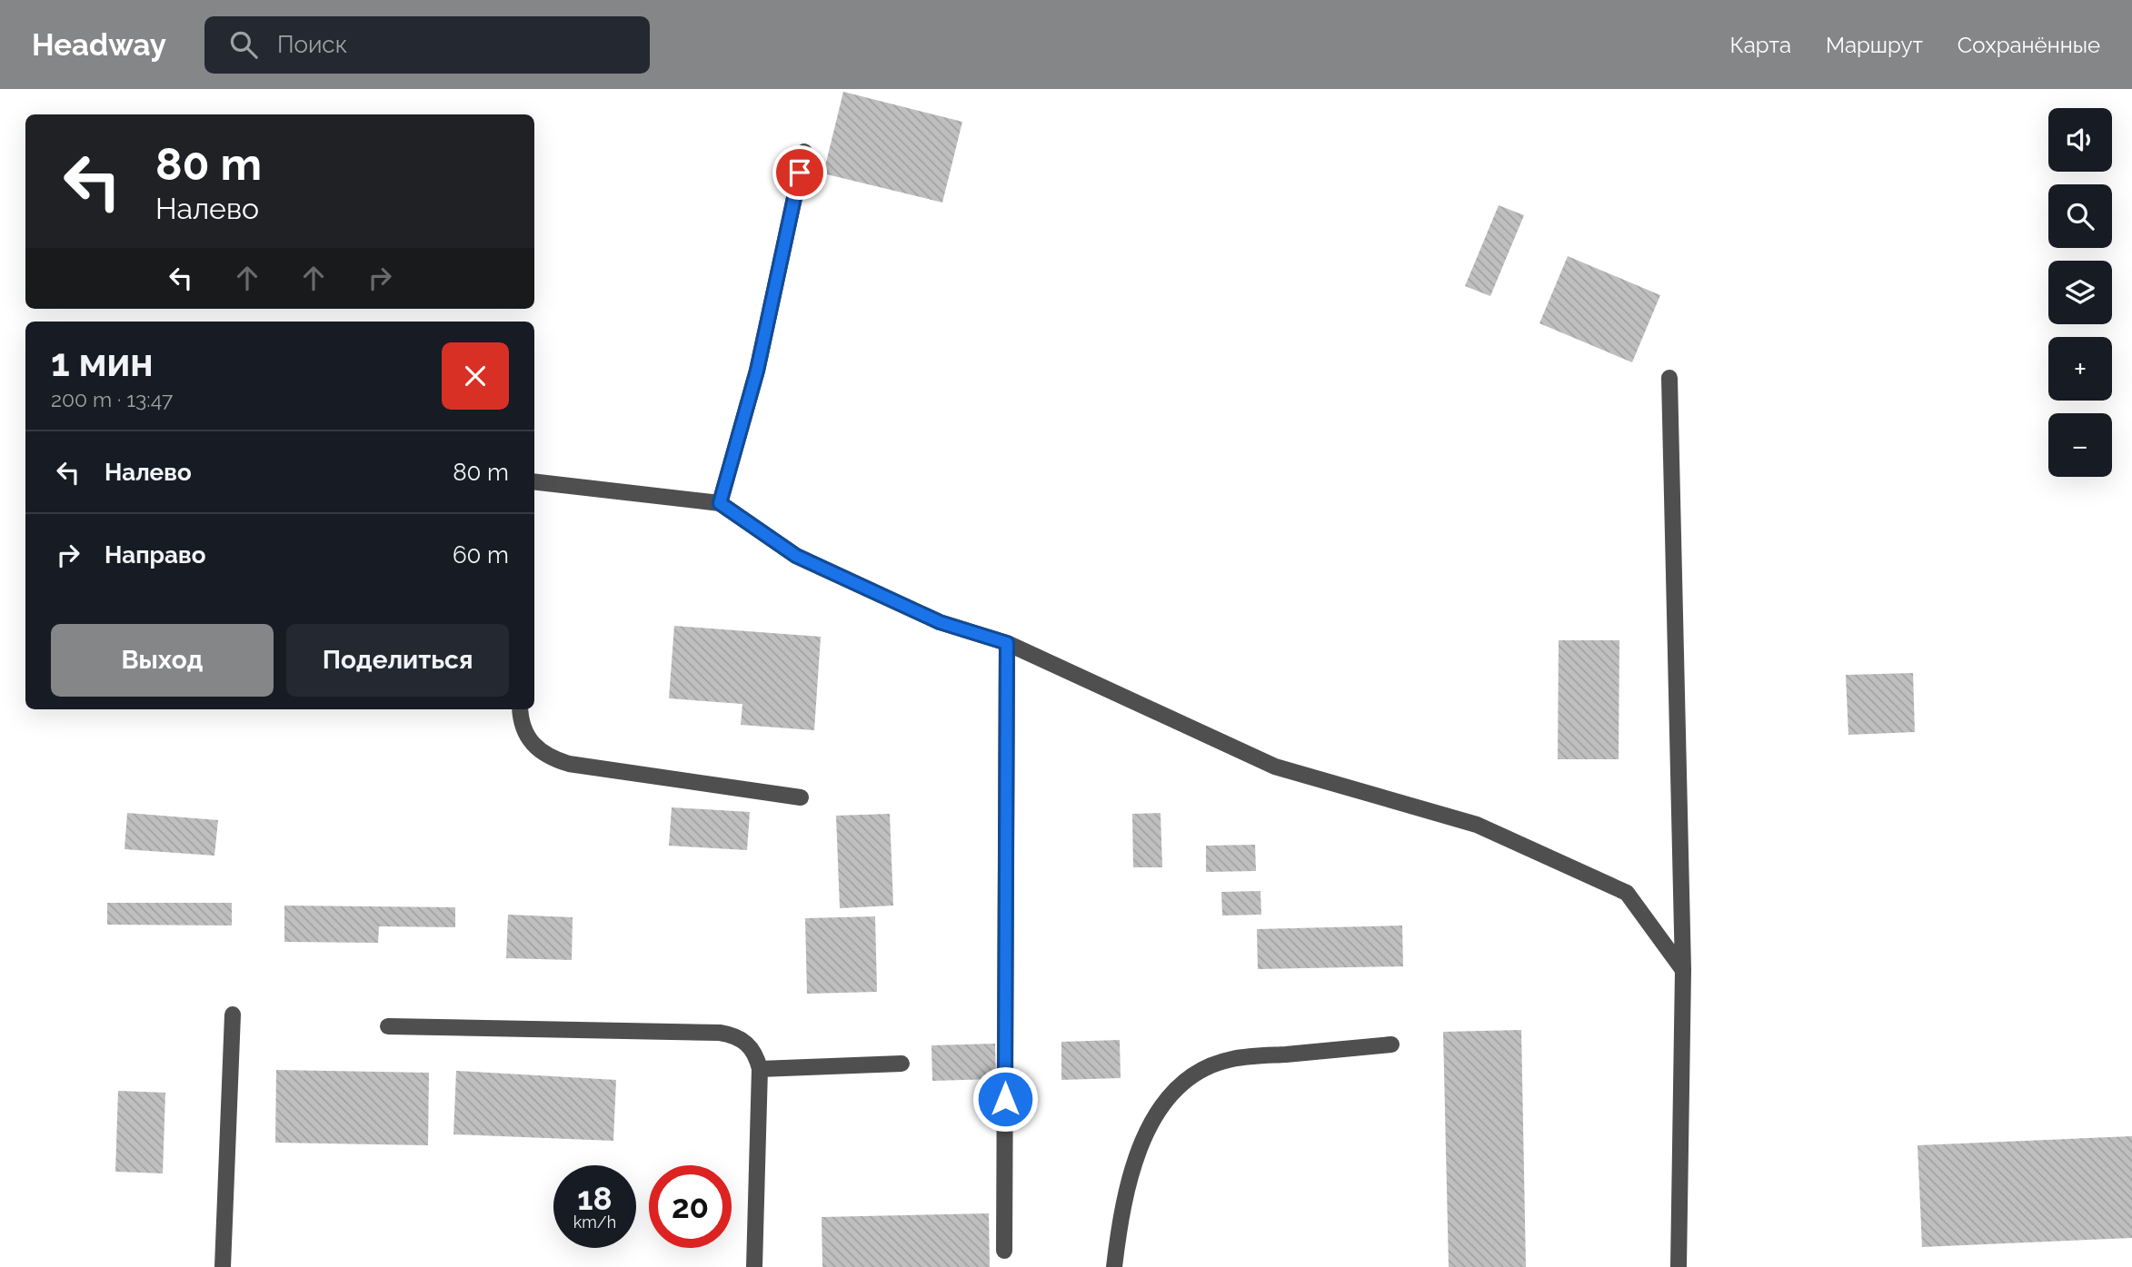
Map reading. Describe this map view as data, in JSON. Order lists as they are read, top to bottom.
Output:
{
  "page": {
    "header": "Headway",
    "search": "Поиск",
    "nav": ["Карта", "Маршрут", "Сохранённые"],
    "map_buttons": ["+", "−"],
    "turn": ["80 m", "Налево"],
    "heading": ["1 мин", "200 m · 13:47"],
    "list": [
      {
        "name": "Налево",
        "value": "80 m"
      },
      {
        "name": "Направо",
        "value": "60 m"
      }
    ],
    "buttons": ["Выход", "Поделиться"],
    "speed": "18 km/h",
    "limit": "20"
  }
}
